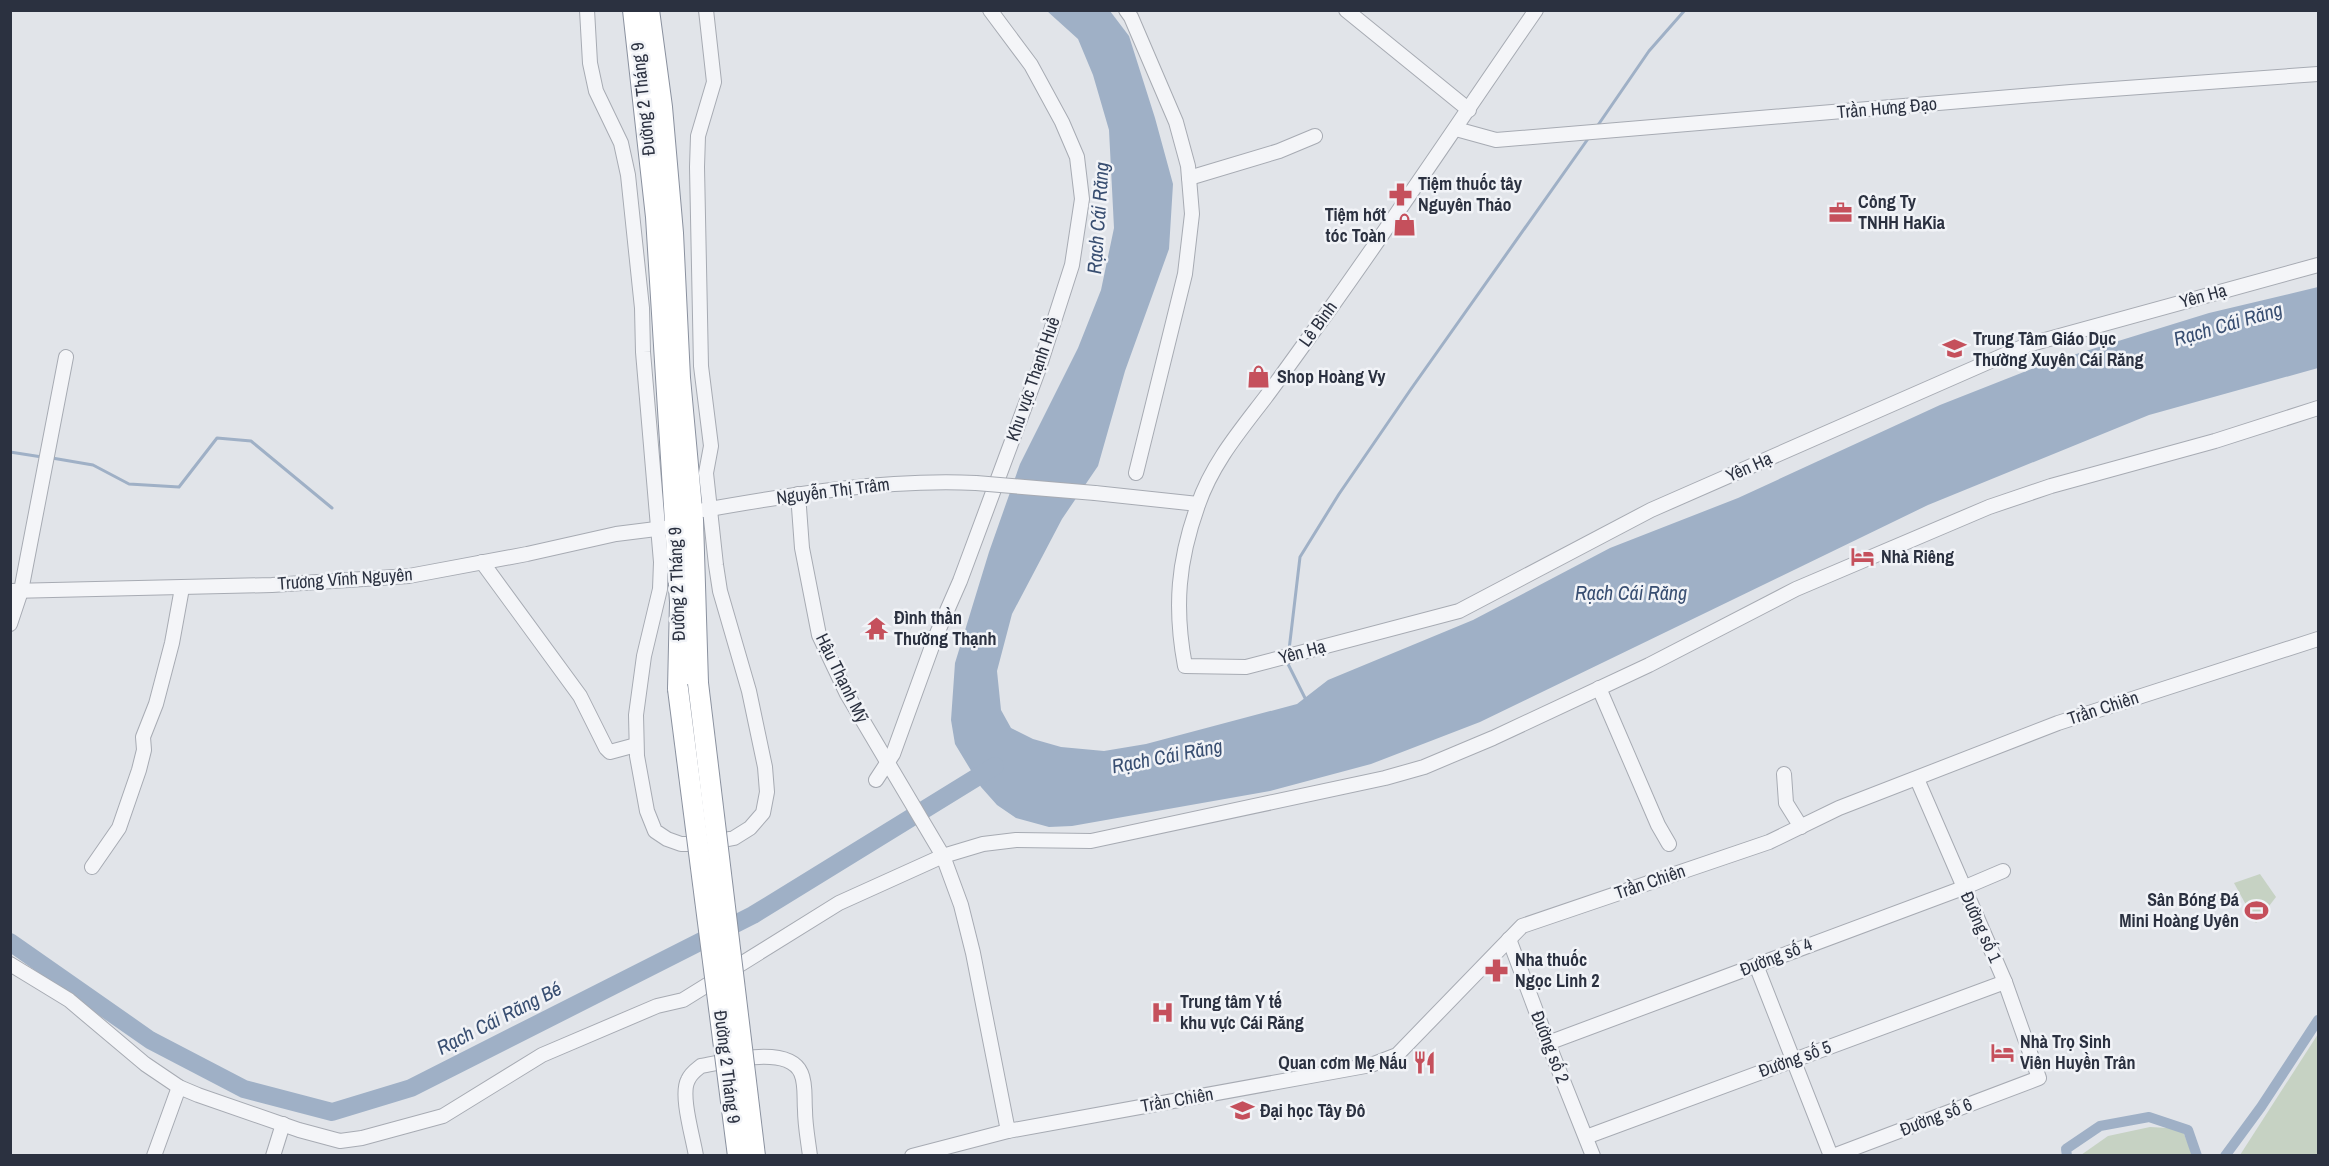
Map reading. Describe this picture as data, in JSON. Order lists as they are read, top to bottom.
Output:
{
  "streets": {
    "highway": ["Đường 2 Tháng 9"],
    "street": [
      "Trần Hưng Đạo",
      "Yên Hạ",
      "Lê Bình",
      "Khu vực Thạnh Huề",
      "Nguyễn Thị Trâm",
      "Trương Vĩnh Nguyên",
      "Hậu Thạnh Mỹ",
      "Trần Chiên",
      "Đường số 1",
      "Đường số 4",
      "Đường số 2",
      "Đường số 5",
      "Đường số 6"
    ]
  },
  "crossings": [
    ["Đường 2 Tháng 9", "Nguyễn Thị Trâm"],
    ["Đường 2 Tháng 9", "Trương Vĩnh Nguyên"],
    ["Trần Hưng Đạo", "Lê Bình"],
    ["Yên Hạ", "Lê Bình"],
    ["Lê Bình", "Nguyễn Thị Trâm"],
    ["Khu vực Thạnh Huề", "Hậu Thạnh Mỹ"],
    ["Nguyễn Thị Trâm", "Hậu Thạnh Mỹ"],
    ["Trần Chiên", "Đường số 1"],
    ["Trần Chiên", "Đường số 2"],
    ["Đường số 1", "Đường số 4"],
    ["Đường số 1", "Đường số 5"],
    ["Đường số 1", "Đường số 6"],
    ["Đường số 4", "Đường số 2"],
    ["Đường số 2", "Đường số 5"]
  ],
  "water": ["Rạch Cái Răng", "Rạch Cái Răng Bé"],
  "places": {
    "pharmacy": ["Tiệm thuốc tây Nguyên Thảo", "Nha thuốc Ngọc Linh 2"],
    "office": ["Công Ty TNHH HaKia"],
    "shop": ["Tiệm hớt tóc Toàn", "Shop Hoàng Vy"],
    "school or university": ["Trung Tâm Giáo Dục Thường Xuyên Cái Răng", "Đại học Tây Đô"],
    "hotel": ["Nhà Riêng", "Nhà Trọ Sinh Viên Huyền Trân"],
    "temple": ["Đình thần Thường Thạnh"],
    "sports": ["Sân Bóng Đá Mini Hoàng Uyên"],
    "hospital": ["Trung tâm Y tế khu vực Cái Răng"],
    "restaurant": ["Quan cơm Mẹ Nấu"]
  }
}
